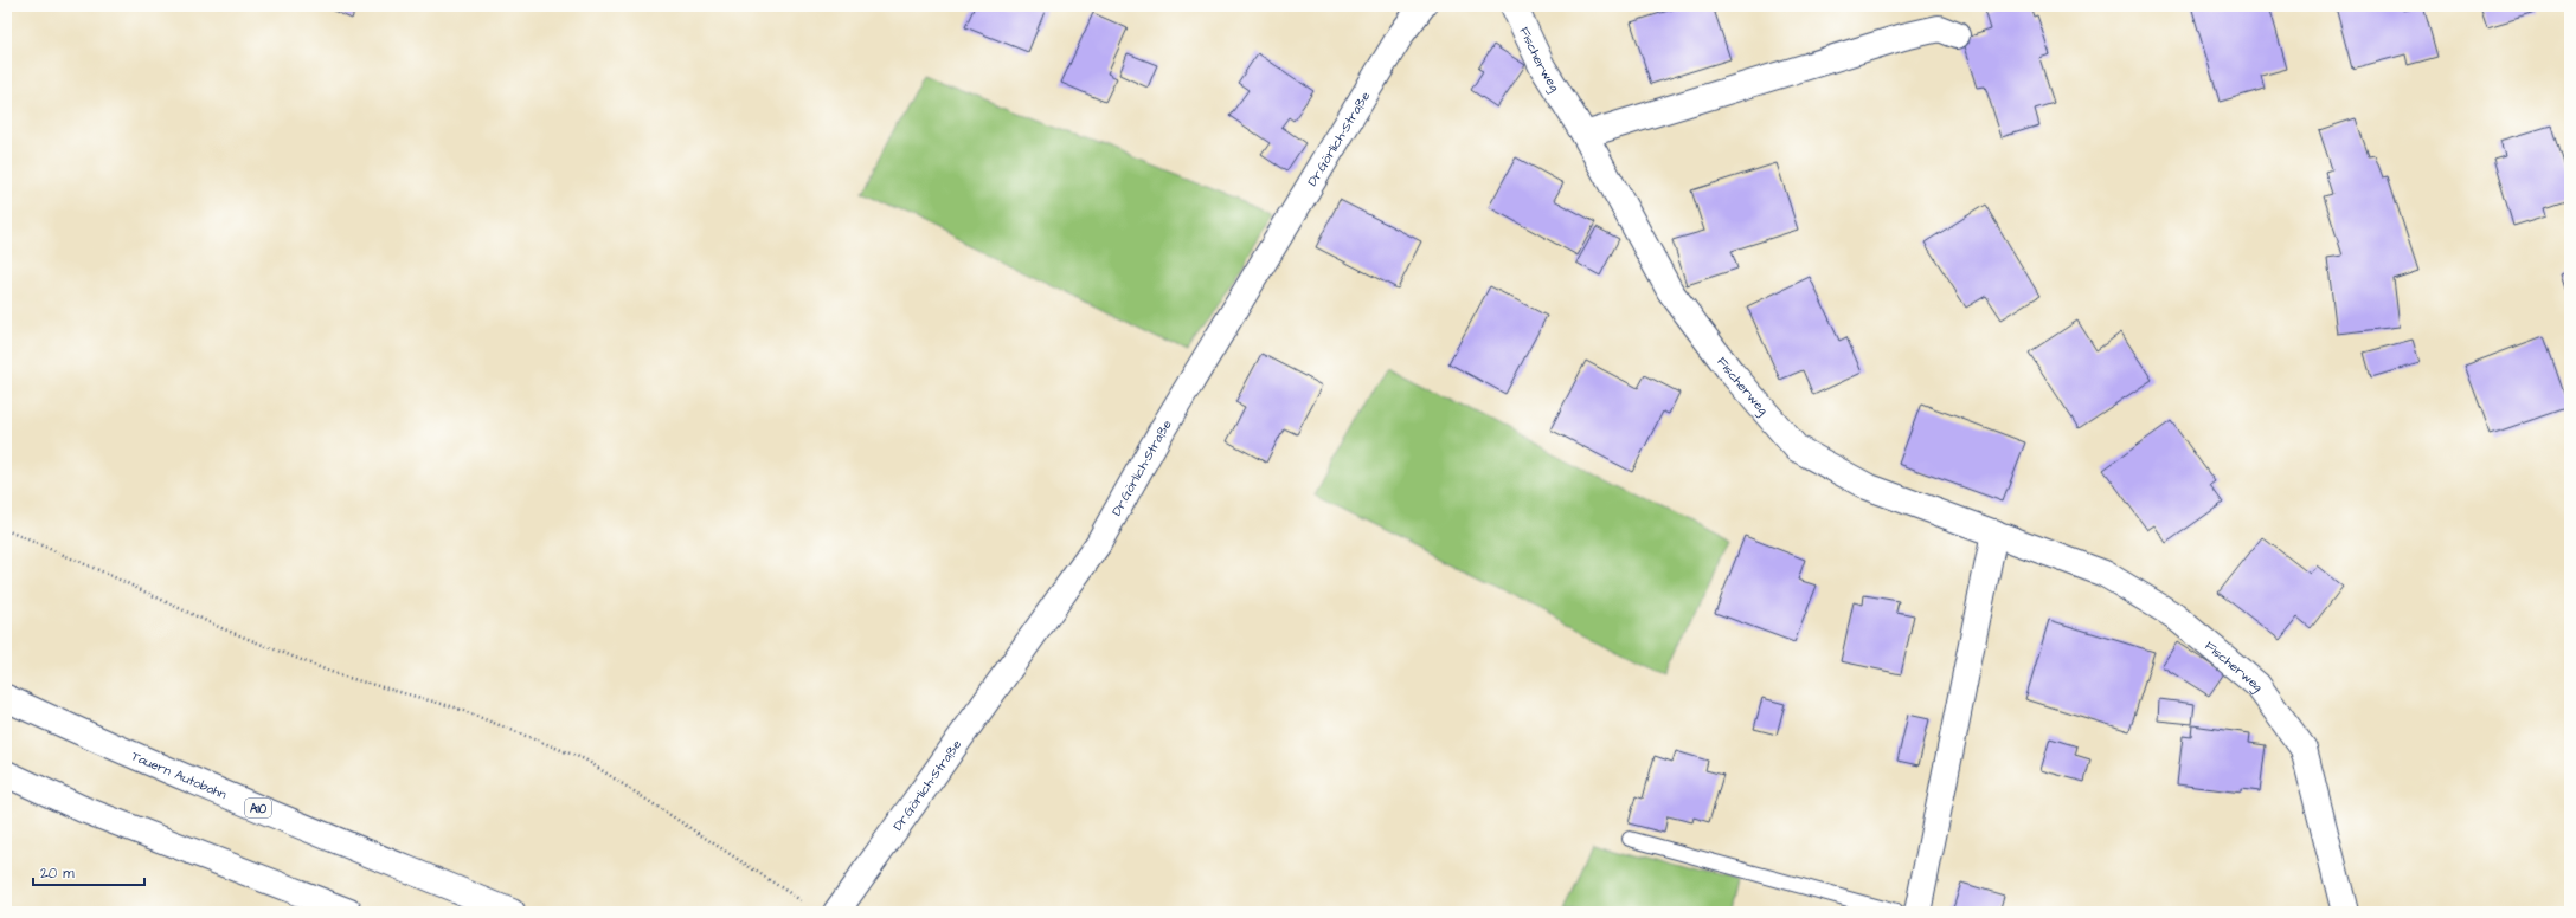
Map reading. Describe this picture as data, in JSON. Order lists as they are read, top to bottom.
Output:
{
  "streets": {
    "main road": [
      "Fischerweg",
      "Dr.Görlich-Straße",
      "Tauern Autobahn",
      "A10"
    ]
  },
  "scale_bar": "20 m"
}
